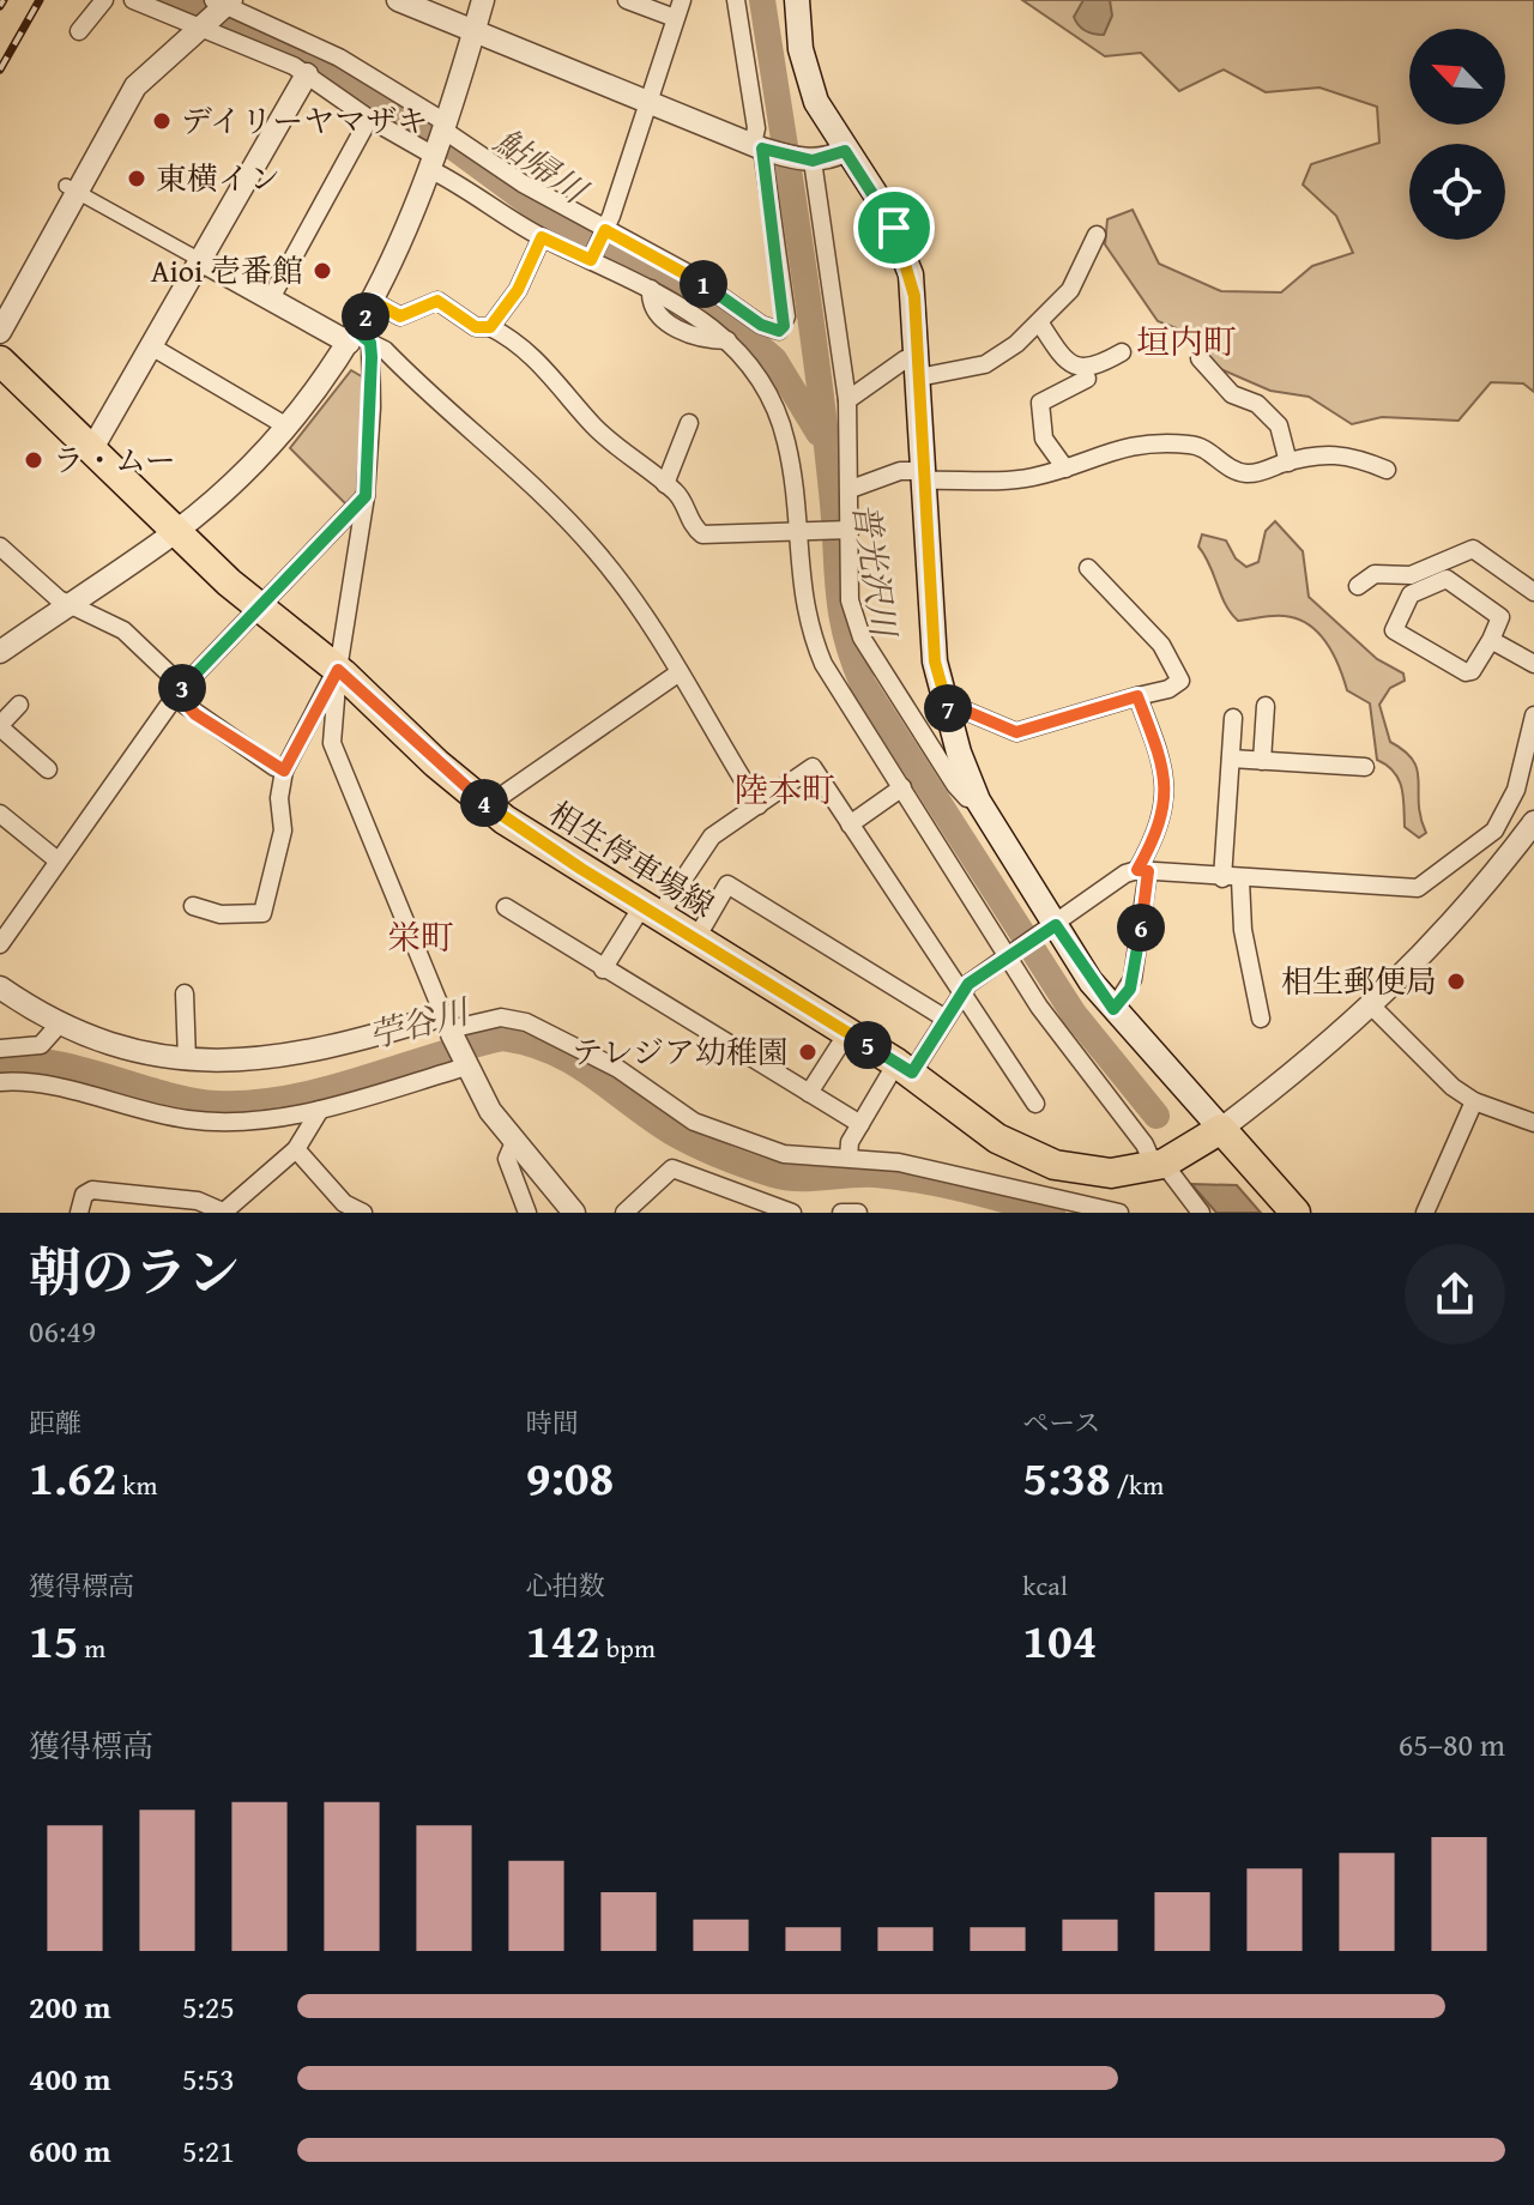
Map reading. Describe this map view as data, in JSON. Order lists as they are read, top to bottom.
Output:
{
  "streets": {
    "main road": ["相生停車場線"]
  },
  "districts": ["垣内町", "陸本町", "栄町"],
  "water": ["鮎帰川", "普光沢川", "苧谷川"],
  "places": [
    "デイリーヤマザキ",
    "東横イン",
    "Aioi 壱番館",
    "ラ・ムー",
    "相生郵便局",
    "テレジア幼稚園"
  ],
  "north": "top left",
  "page": {
    "pins": [
      "1",
      "2",
      "3",
      "7",
      "4",
      "6",
      "5"
    ],
    "heading": ["朝のラン", "06:49"],
    "stats": [
      ["距離", "1.62 km"],
      ["時間", "9:08"],
      ["ペース", "5:38 /km"],
      ["獲得標高", "15 m"],
      ["心拍数", "142 bpm"],
      ["kcal", "104"]
    ],
    "chart": ["獲得標高", "65–80 m"],
    "list": [
      {
        "name": "200 m",
        "note": "5:25"
      },
      {
        "name": "400 m",
        "note": "5:53"
      },
      {
        "name": "600 m",
        "note": "5:21"
      }
    ]
  }
}
